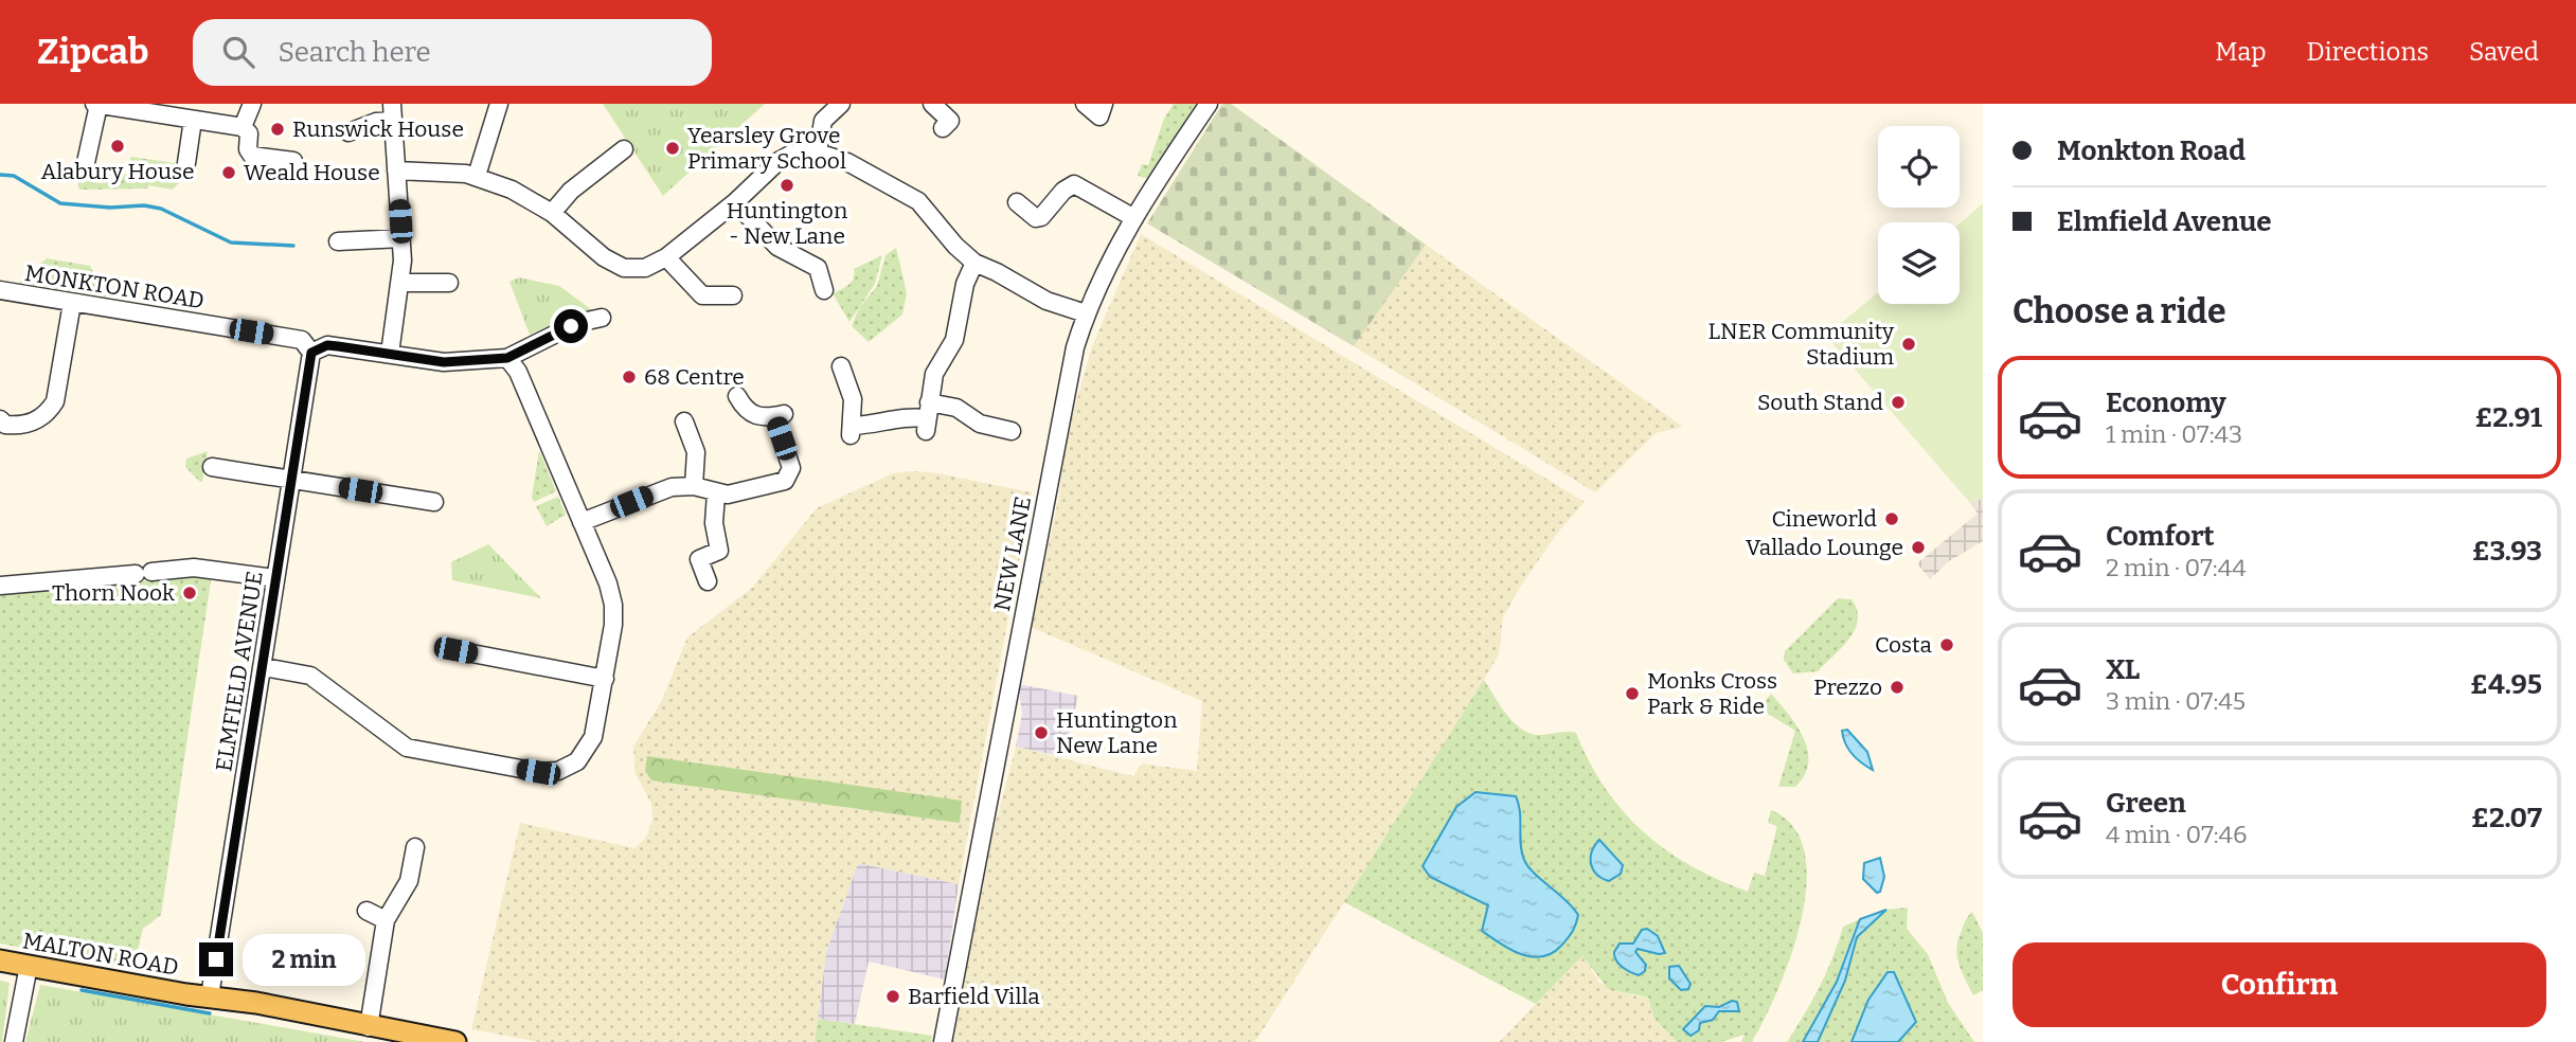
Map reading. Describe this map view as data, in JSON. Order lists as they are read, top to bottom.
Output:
{
  "streets": {
    "main road": ["MALTON ROAD"],
    "street": ["MONKTON ROAD", "NEW LANE", "ELMFIELD AVENUE"]
  },
  "crossings": [
    ["MONKTON ROAD", "ELMFIELD AVENUE"],
    ["ELMFIELD AVENUE", "MALTON ROAD"]
  ],
  "places": [
    "Runswick House",
    "Alabury House",
    "Yearsley Grove Primary School",
    "Weald House",
    "Huntington - New Lane",
    "LNER Community Stadium",
    "68 Centre",
    "South Stand",
    "Cineworld",
    "Vallado Lounge",
    "Thorn Nook",
    "Costa",
    "Prezzo",
    "Monks Cross Park & Ride",
    "Huntington New Lane",
    "Barfield Villa"
  ],
  "page": {
    "header": "Zipcab",
    "search": "Search here",
    "nav": ["Map", "Directions", "Saved"],
    "banner": ["Monkton Road", "Elmfield Avenue"],
    "heading": "Choose a ride",
    "list": [
      {
        "name": "Economy",
        "note": "1 min · 07:43",
        "value": "£2.91"
      },
      {
        "name": "Comfort",
        "note": "2 min · 07:44",
        "value": "£3.93"
      },
      {
        "name": "XL",
        "note": "3 min · 07:45",
        "value": "£4.95"
      },
      {
        "name": "Green",
        "note": "4 min · 07:46",
        "value": "£2.07"
      }
    ],
    "buttons": "Confirm",
    "bubble": "2 min"
  }
}
